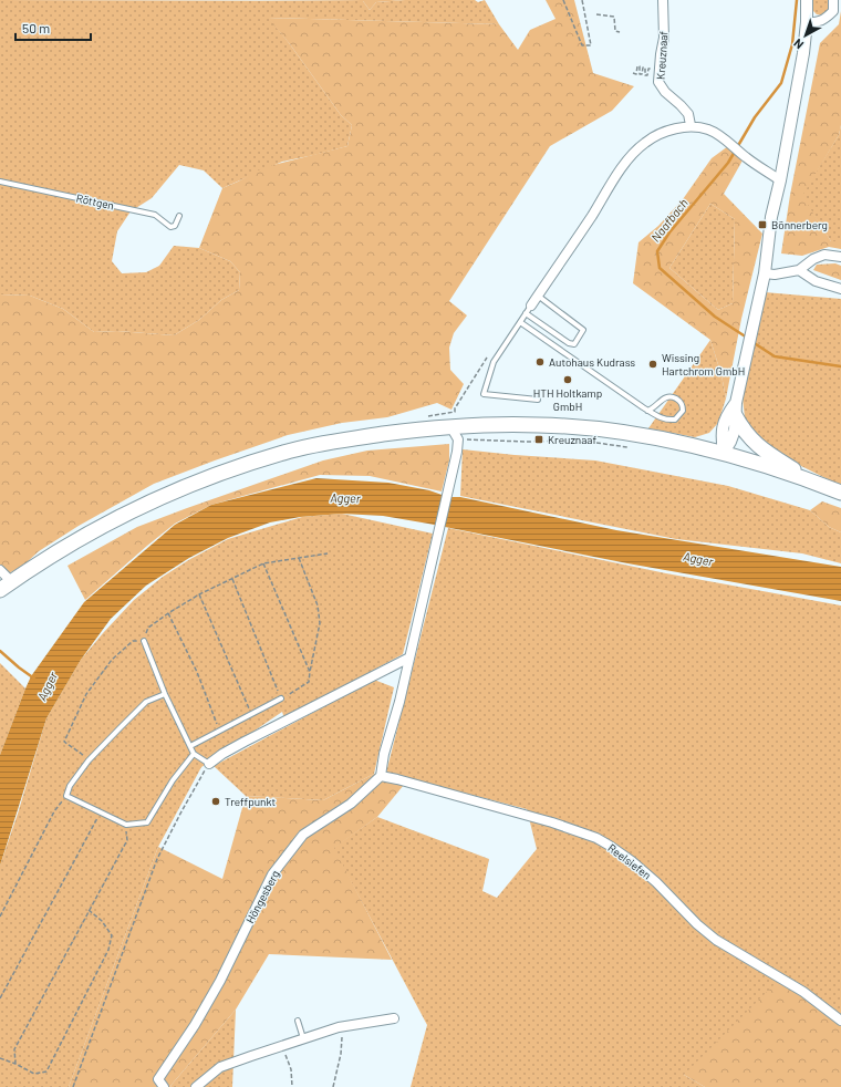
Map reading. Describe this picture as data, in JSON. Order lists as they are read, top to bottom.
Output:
{
  "streets": {
    "street": ["Kreuznaaf", "Reelsiefen", "Höngesberg"],
    "lane": ["Röttgen"]
  },
  "crossings": [
    ["Reelsiefen", "Höngesberg"]
  ],
  "water": ["Naafbach", "Agger"],
  "places": {
    "transit": ["Bönnerberg", "Kreuznaaf"],
    "other": [
      "Autohaus Kudrass",
      "Wissing Hartchrom GmbH",
      "HTH Holtkamp GmbH",
      "Treffpunkt"
    ]
  },
  "scale_bar": "50 m",
  "north": "bottom left"
}
